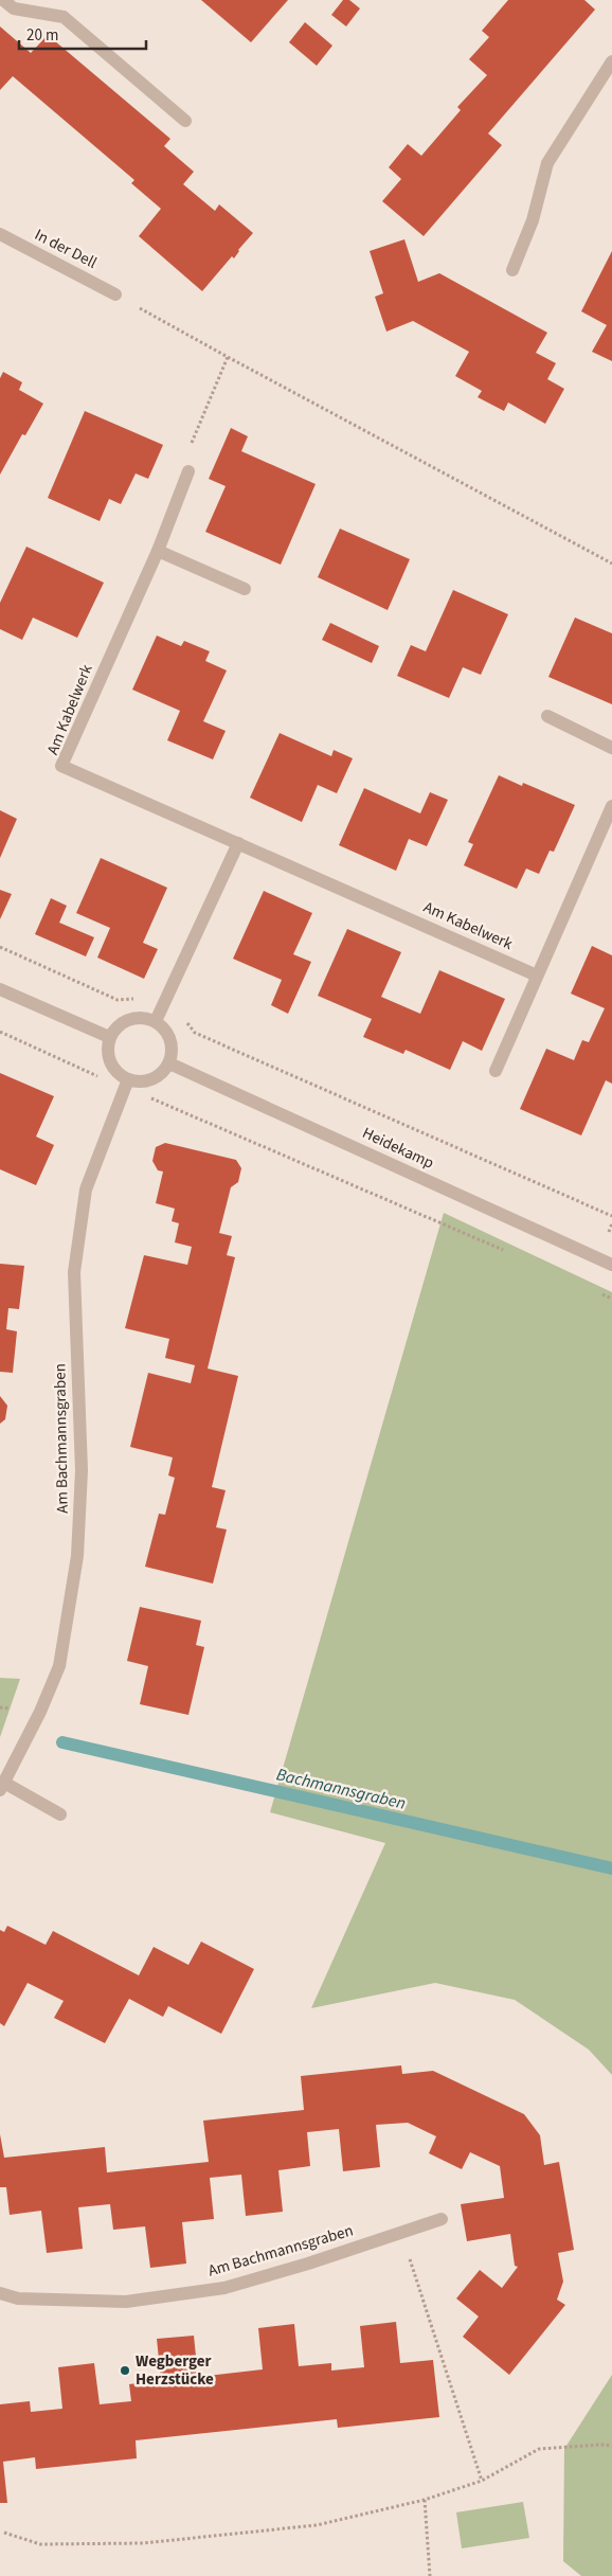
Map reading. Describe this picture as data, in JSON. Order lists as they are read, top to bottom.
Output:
{
  "streets": {
    "street": [
      "In der Dell",
      "Am Kabelwerk",
      "Heidekamp",
      "Am Bachmannsgraben"
    ]
  },
  "crossings": [
    ["Heidekamp", "Am Bachmannsgraben"]
  ],
  "water": ["Bachmannsgraben"],
  "places": ["Wegberger Herzstücke"],
  "scale_bar": "20 m"
}
